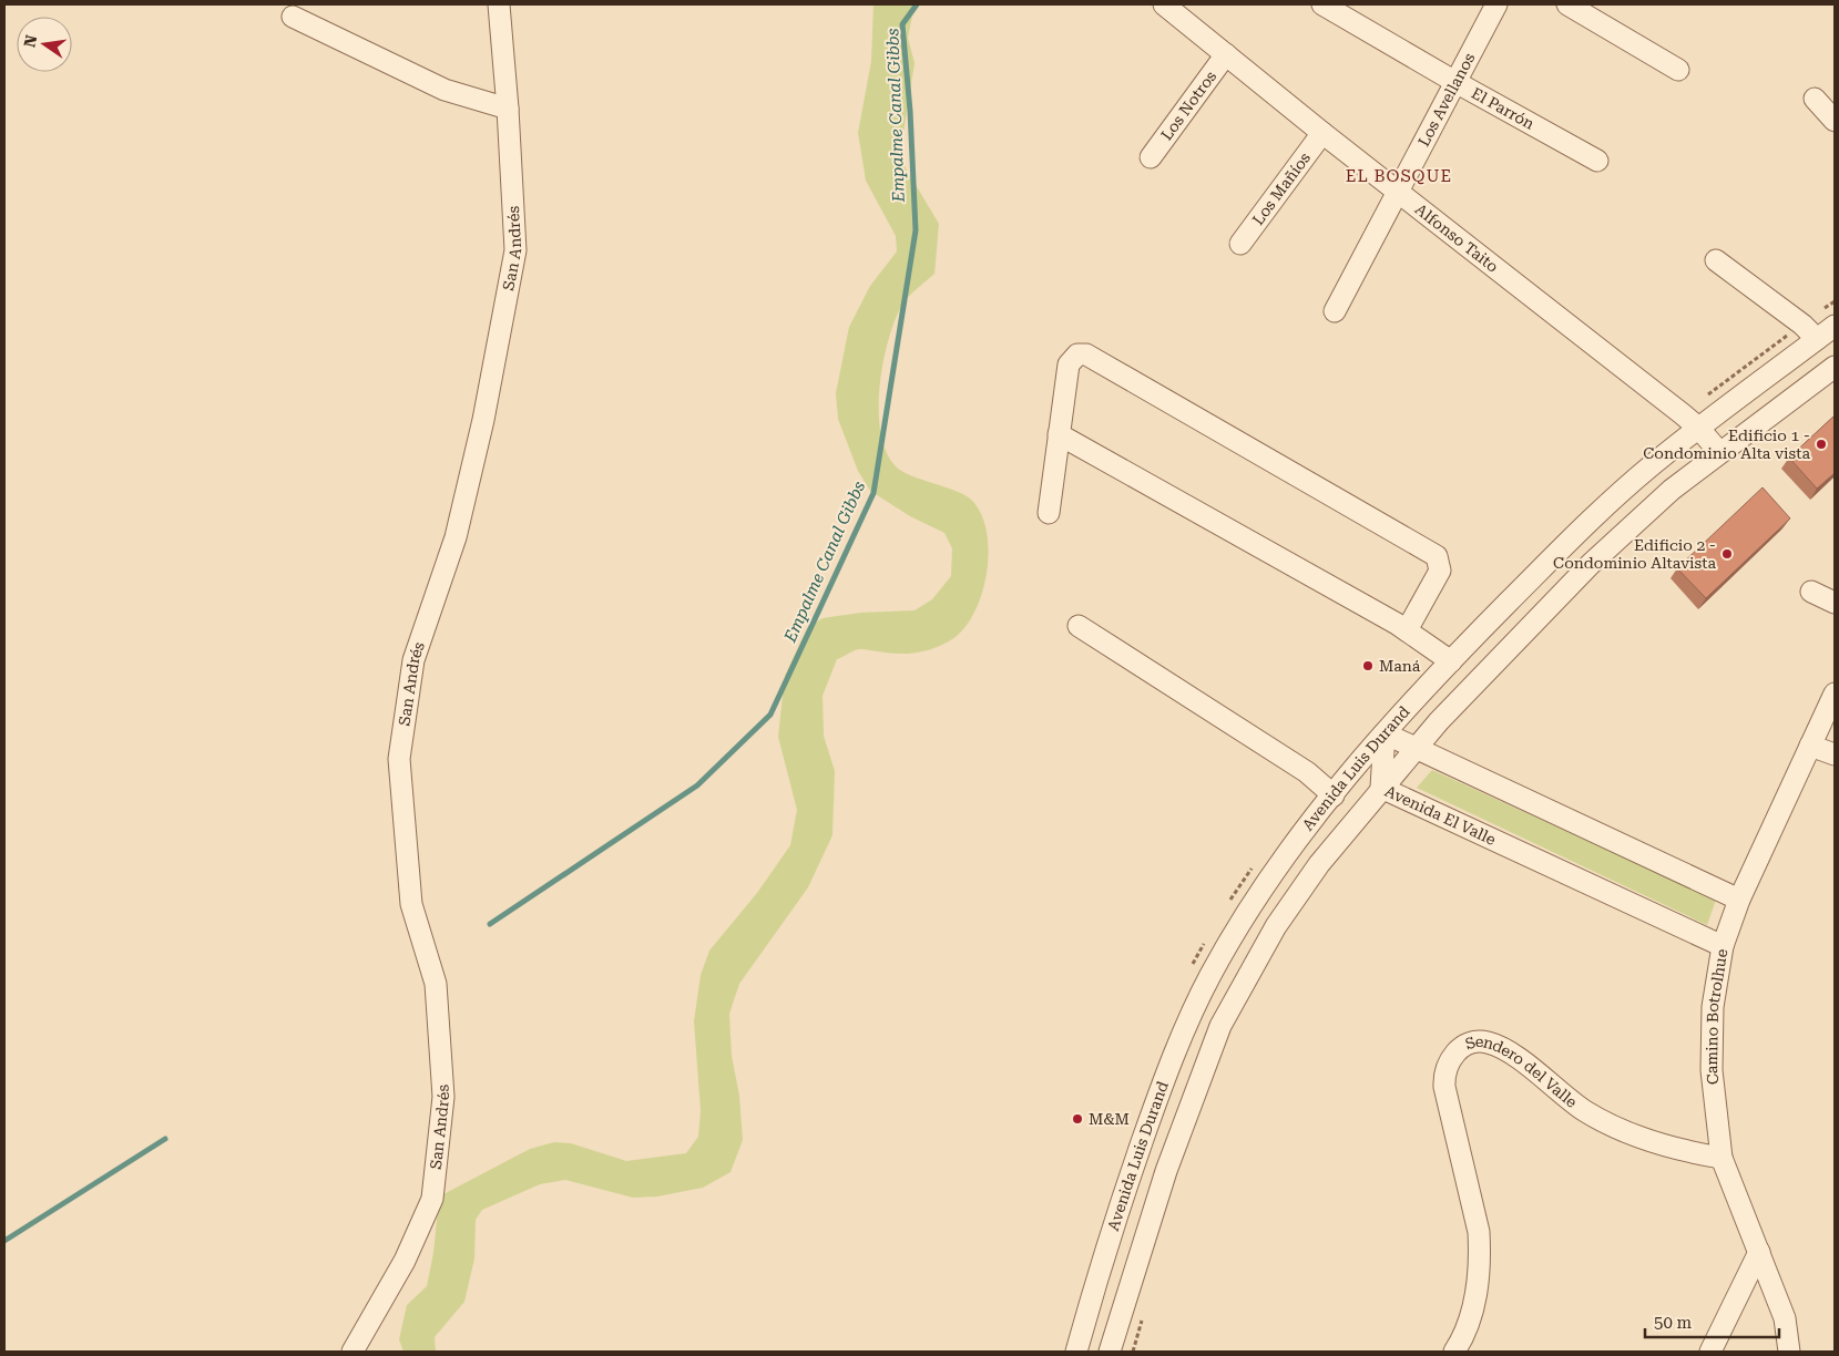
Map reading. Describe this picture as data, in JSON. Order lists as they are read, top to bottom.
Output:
{
  "streets": {
    "street": [
      "Los Avellanos",
      "Los Notros",
      "El Parrón",
      "Los Mañíos",
      "Alfonso Taito",
      "San Andrés",
      "Avenida Luis Durand",
      "Avenida El Valle",
      "Camino Botrolhue",
      "Sendero del Valle"
    ]
  },
  "crossings": [
    ["Los Avellanos", "El Parrón"],
    ["Los Avellanos", "Alfonso Taito"],
    ["Los Notros", "Alfonso Taito"],
    ["Los Mañíos", "Alfonso Taito"],
    ["Alfonso Taito", "Avenida Luis Durand"],
    ["Avenida Luis Durand", "Avenida El Valle"],
    ["Avenida El Valle", "Camino Botrolhue"],
    ["Camino Botrolhue", "Sendero del Valle"]
  ],
  "districts": ["EL BOSQUE"],
  "water": ["Empalme Canal Gibbs"],
  "places": [
    "Edificio 1 - Condominio Alta vista",
    "Edificio 2 - Condominio Altavista",
    "Maná",
    "M&M"
  ],
  "scale_bar": "50 m",
  "north": "left"
}
